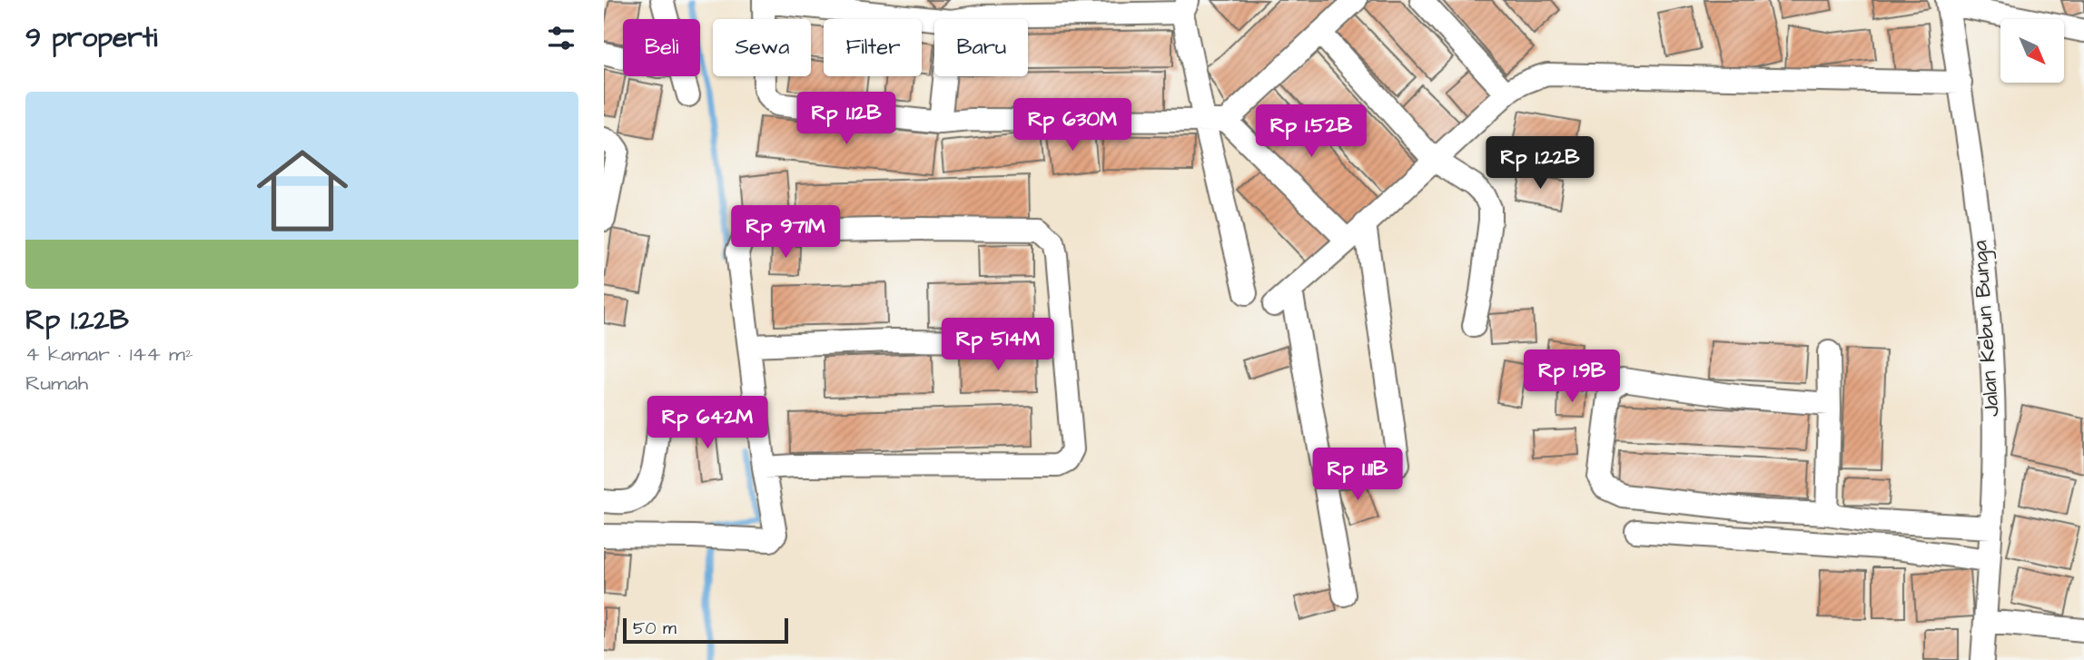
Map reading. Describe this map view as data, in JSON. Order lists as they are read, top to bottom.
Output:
{
  "streets": {
    "street": ["Jalan Kebun Bunga"]
  },
  "scale_bar": "50 m",
  "north": "bottom right",
  "page": {
    "heading": "9 properti",
    "chip": [
      "Beli",
      "Sewa",
      "Filter",
      "Baru"
    ],
    "list": [
      {
        "name": "Rp 1.22B",
        "note": "4 kamar · 144 m² · Rumah"
      }
    ],
    "price": [
      "Rp 1.12B",
      "Rp 630M",
      "Rp 1.52B",
      "Rp 1.22B",
      "Rp 971M",
      "Rp 514M",
      "Rp 1.9B",
      "Rp 642M",
      "Rp 1.11B"
    ],
    "scale": "50 m"
  }
}
